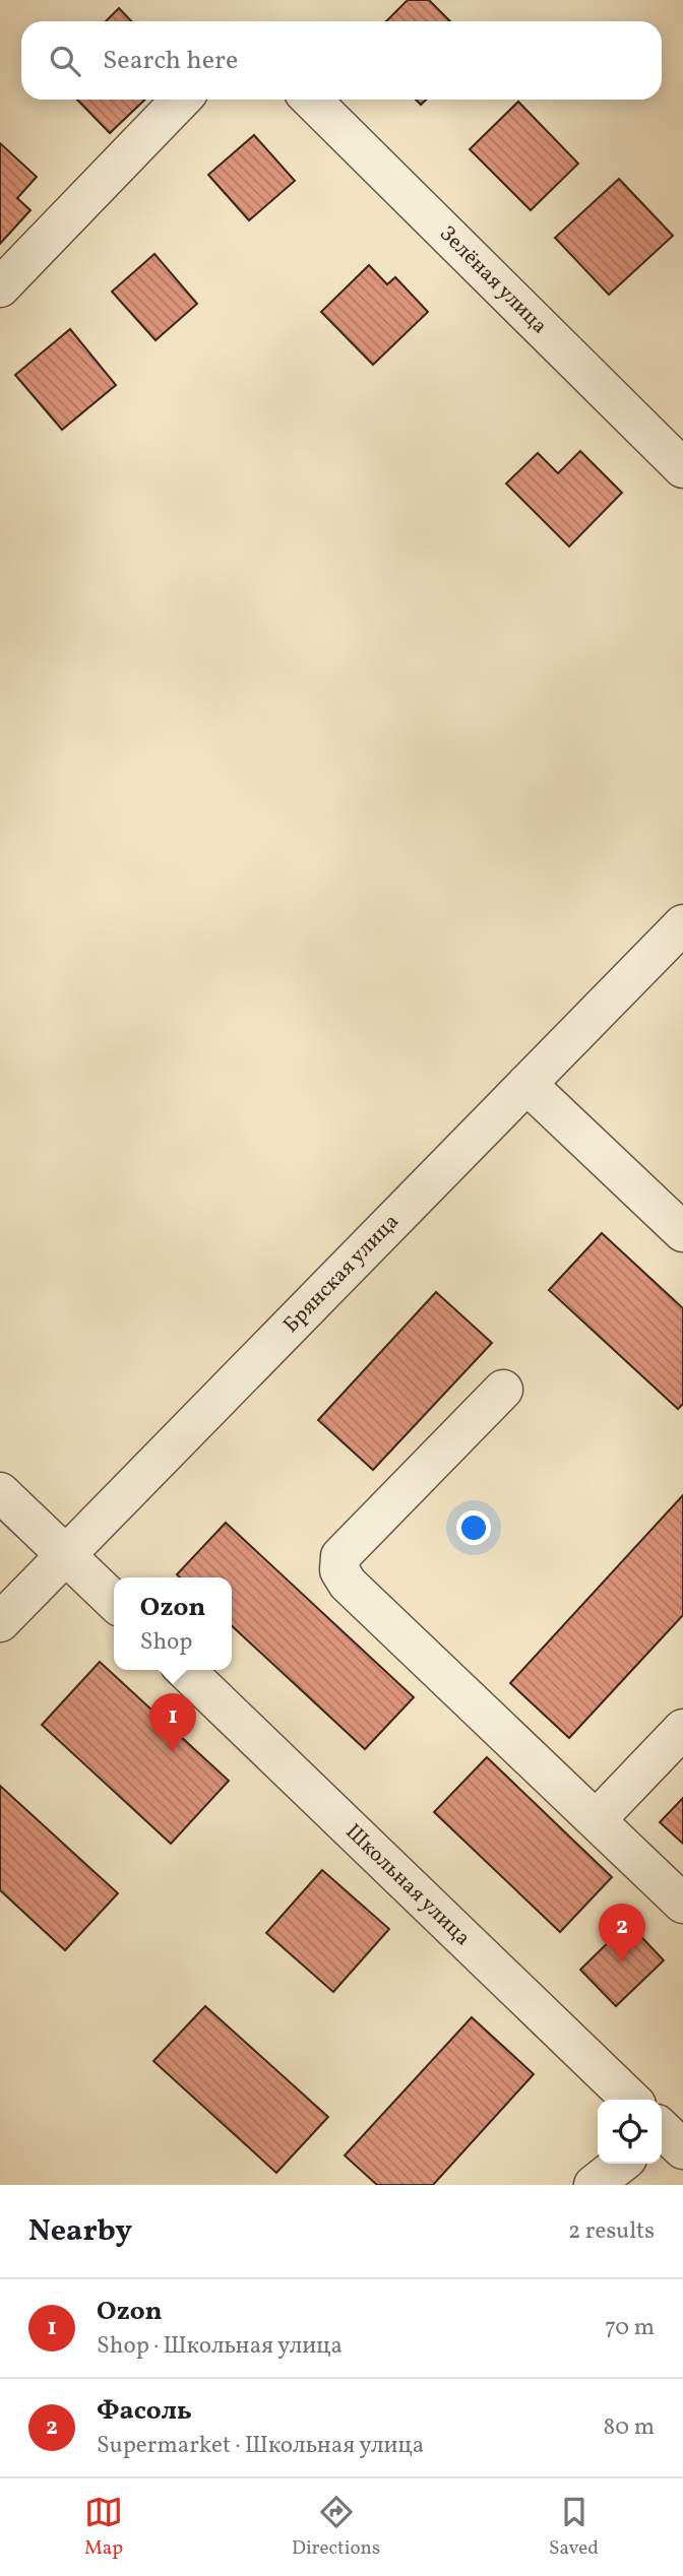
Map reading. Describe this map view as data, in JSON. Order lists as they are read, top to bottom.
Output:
{
  "streets": {
    "street": ["Зелёная улица", "Брянская улица", "Школьная улица"]
  },
  "page": {
    "search": "Search here",
    "popup": ["Ozon", "Shop"],
    "pins": ["1", "2"],
    "heading": ["Nearby", "2 results"],
    "list": [
      {
        "mark": "1",
        "name": "Ozon",
        "note": "Shop · Школьная улица",
        "value": "70 m"
      },
      {
        "mark": "2",
        "name": "Фасоль",
        "note": "Supermarket · Школьная улица",
        "value": "80 m"
      }
    ],
    "nav": ["Map", "Directions", "Saved"]
  }
}
